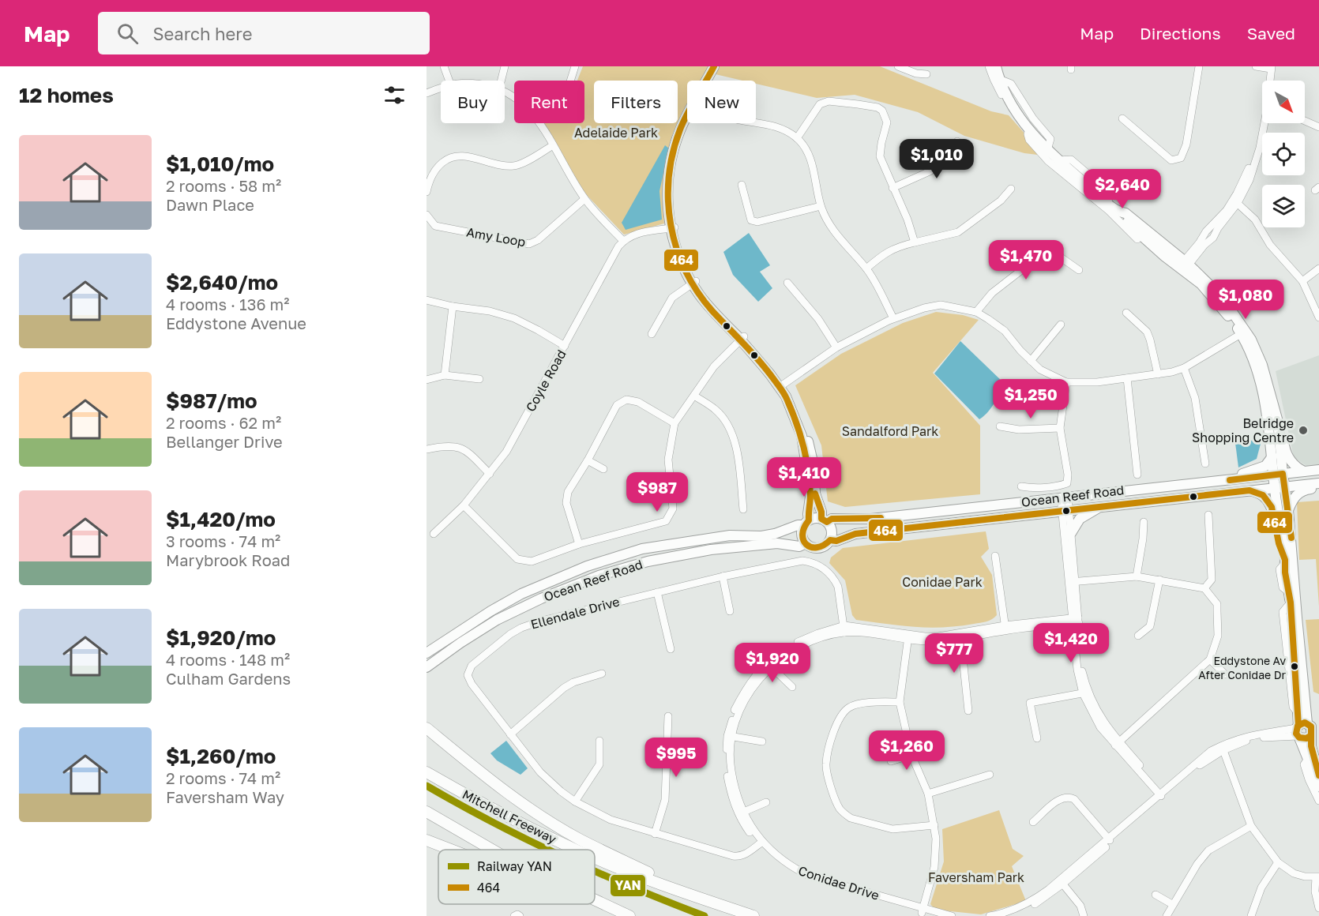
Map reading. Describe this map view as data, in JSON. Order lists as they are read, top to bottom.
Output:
{
  "streets": {
    "highway": ["Mitchell Freeway"],
    "main road": ["Ocean Reef Road"],
    "street": [
      "Amy Loop",
      "Coyle Road",
      "Ellendale Drive",
      "Conidae Drive"
    ]
  },
  "crossings": [
    ["Ellendale Drive", "Conidae Drive"]
  ],
  "parks": [
    "Adelaide Park",
    "Sandalford Park",
    "Conidae Park",
    "Faversham Park"
  ],
  "places": ["Belridge Shopping Centre", "Eddystone Av After Conidae Dr"],
  "lines": ["transit line 464", "rail line YAN"],
  "legend": ["Railway YAN", "464"],
  "north": "bottom right",
  "page": {
    "header": "Map",
    "search": "Search here",
    "nav": ["Map", "Directions", "Saved"],
    "heading": "12 homes",
    "chip": [
      "Buy",
      "Rent",
      "Filters",
      "New"
    ],
    "list": [
      {
        "name": "$1,010/mo",
        "note": "2 rooms · 58 m² · Dawn Place"
      },
      {
        "name": "$2,640/mo",
        "note": "4 rooms · 136 m² · Eddystone Avenue"
      },
      {
        "name": "$987/mo",
        "note": "2 rooms · 62 m² · Bellanger Drive"
      },
      {
        "name": "$1,420/mo",
        "note": "3 rooms · 74 m² · Marybrook Road"
      },
      {
        "name": "$1,920/mo",
        "note": "4 rooms · 148 m² · Culham Gardens"
      },
      {
        "name": "$1,260/mo",
        "note": "2 rooms · 74 m² · Faversham Way"
      }
    ],
    "price": [
      "$1,010",
      "$2,640",
      "$1,470",
      "$1,080",
      "$1,250",
      "$1,410",
      "$987",
      "$1,420",
      "$777",
      "$1,920",
      "$1,260",
      "$995"
    ]
  }
}
